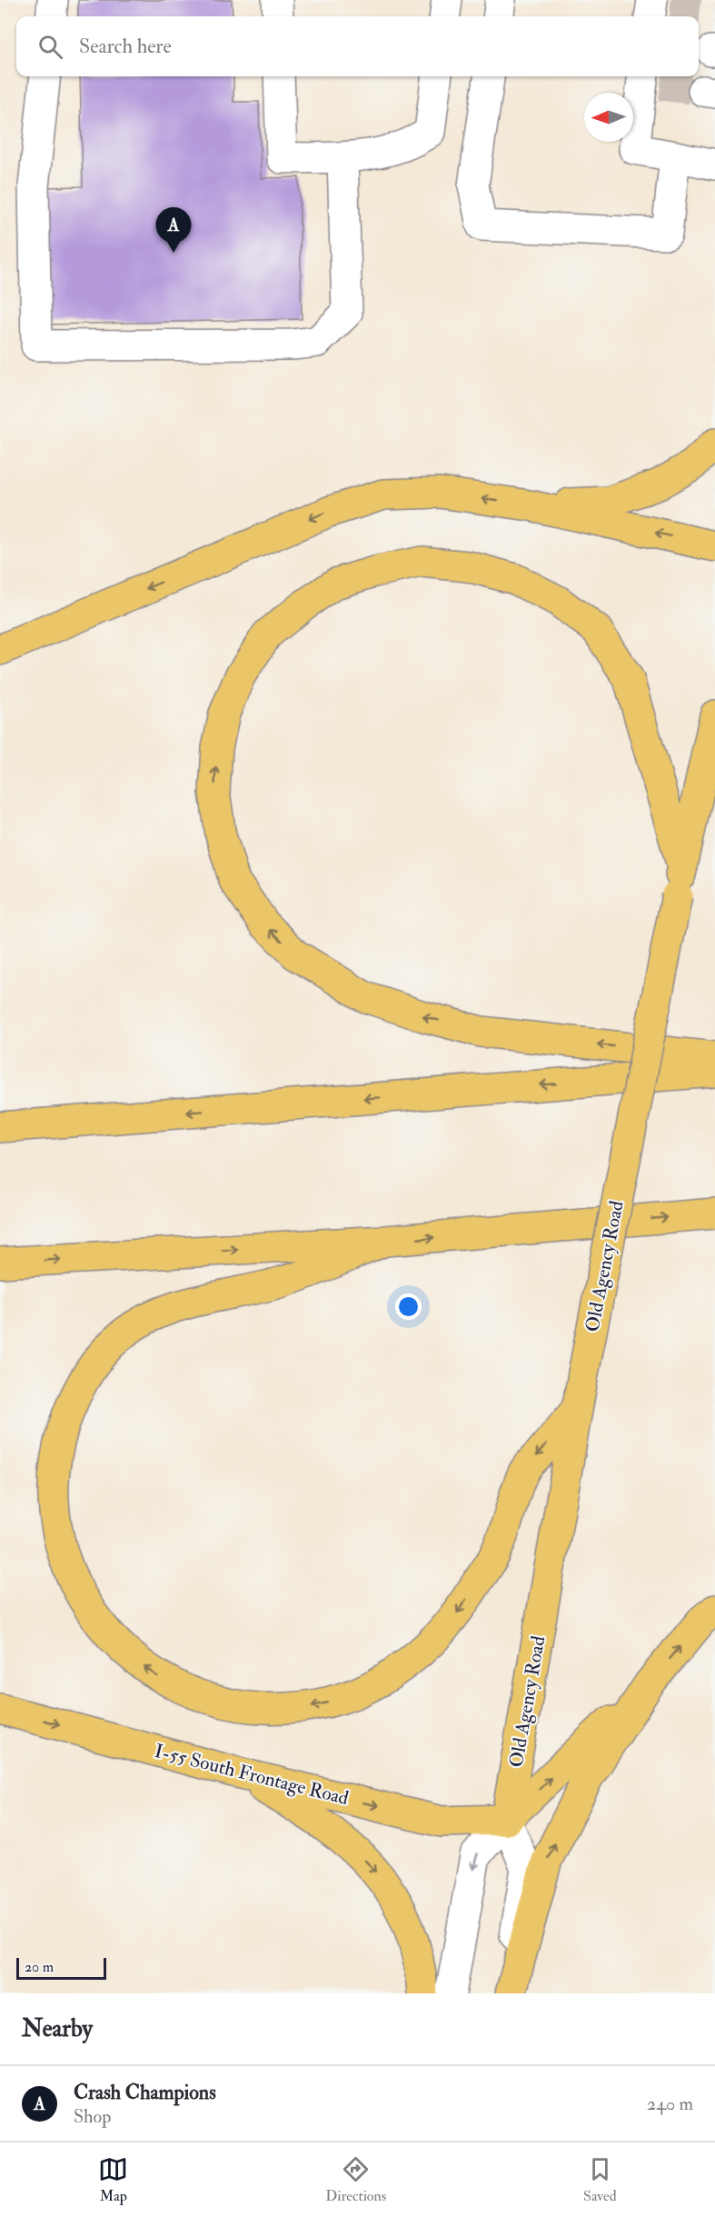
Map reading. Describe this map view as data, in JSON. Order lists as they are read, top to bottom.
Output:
{
  "streets": {
    "main road": ["Old Agency Road", "I-55 South Frontage Road"]
  },
  "crossings": [
    ["Old Agency Road", "I-55 South Frontage Road"]
  ],
  "one_way": ["I-55 South Frontage Road"],
  "scale_bar": "20 m",
  "north": "left",
  "page": {
    "search": "Search here",
    "pins": "A",
    "scale": "20 m",
    "heading": "Nearby",
    "list": [
      {
        "mark": "A",
        "name": "Crash Champions",
        "note": "Shop",
        "value": "240 m"
      }
    ],
    "nav": ["Map", "Directions", "Saved"]
  }
}
